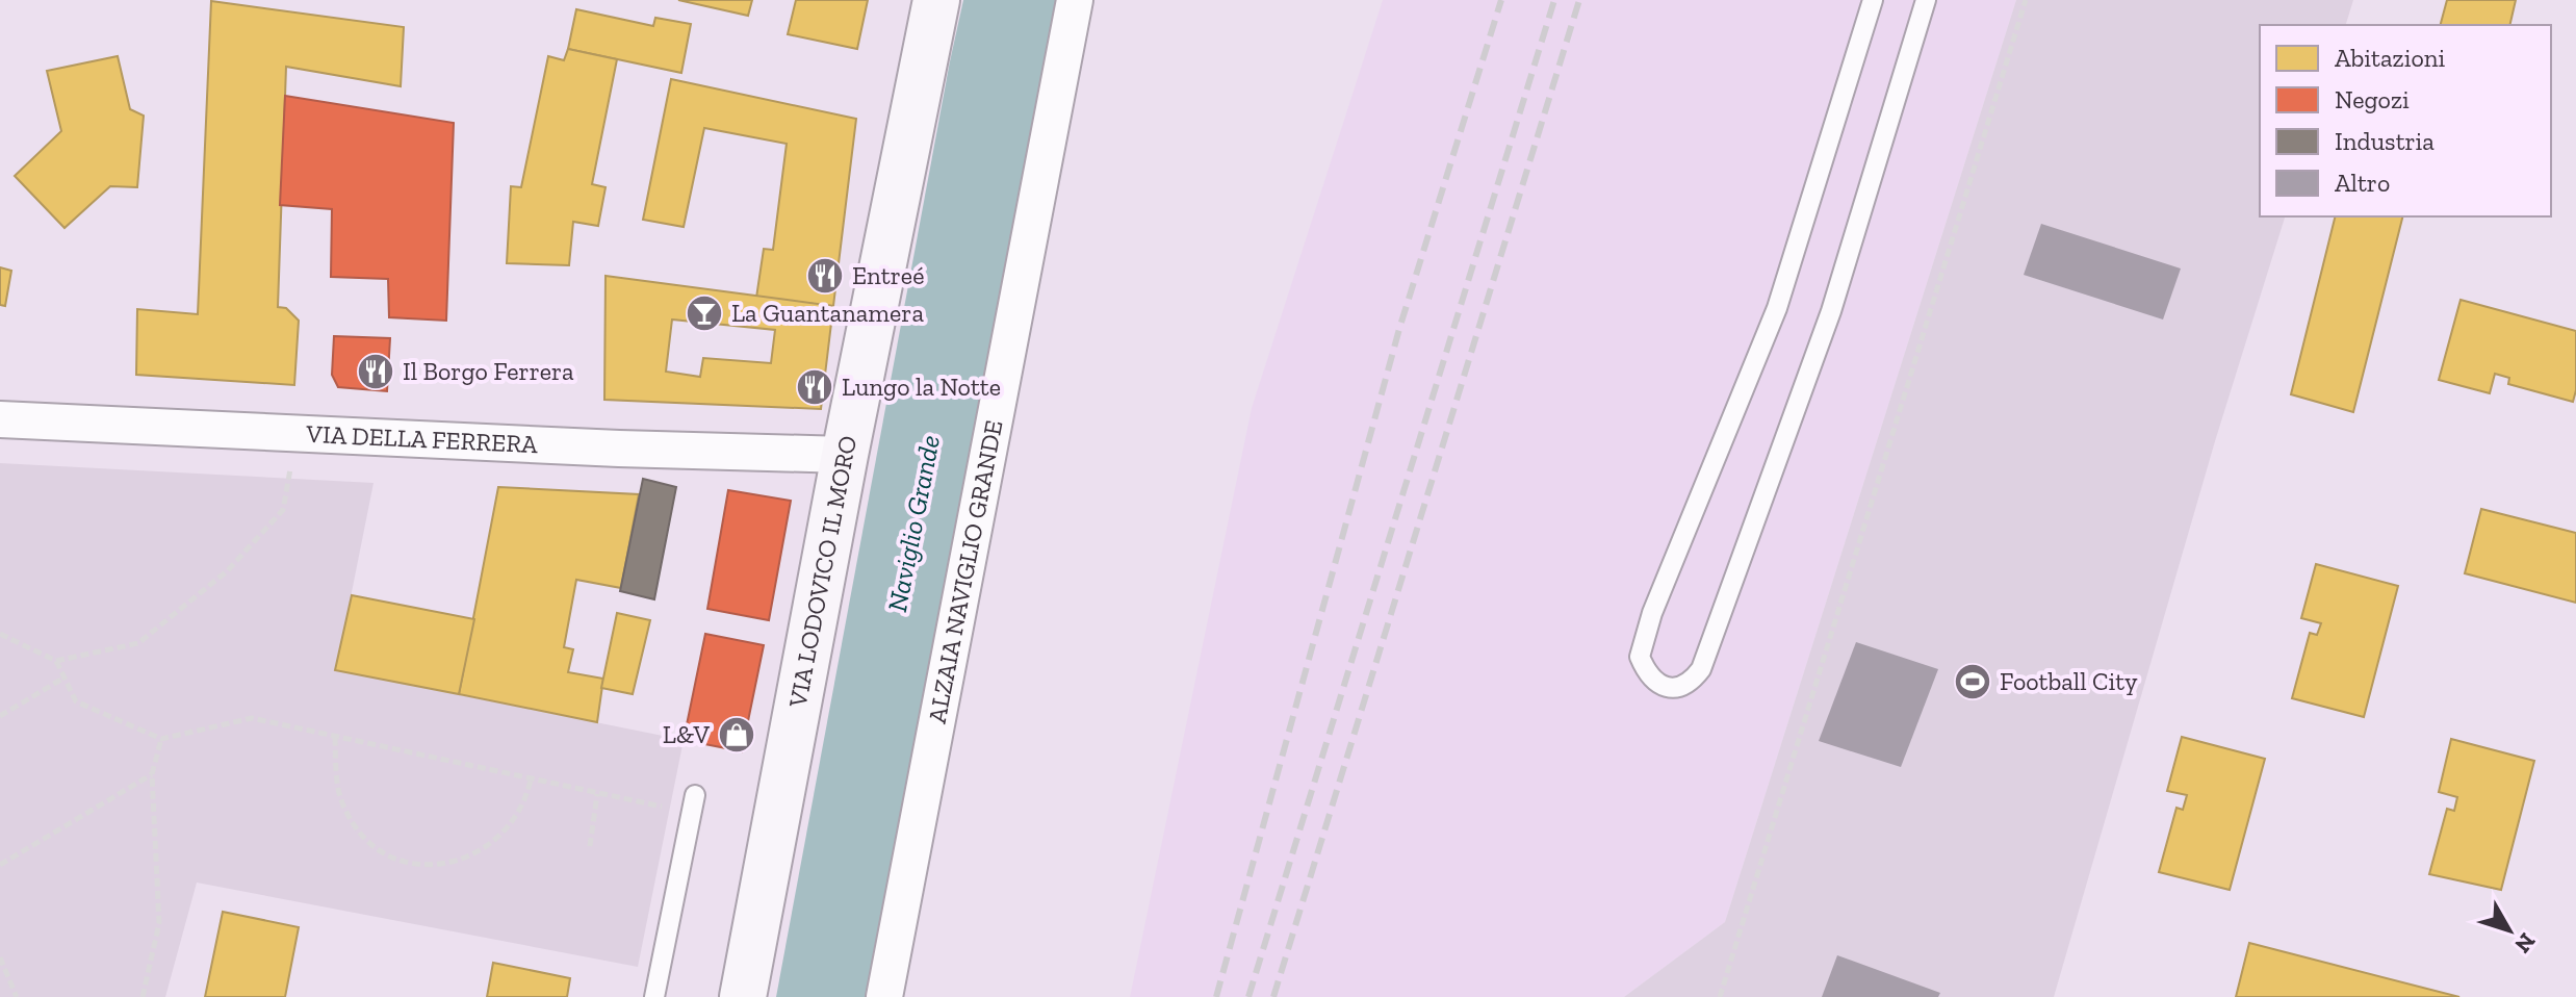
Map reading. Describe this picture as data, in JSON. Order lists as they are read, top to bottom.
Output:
{
  "streets": {
    "street": ["VIA DELLA FERRERA", "VIA LODOVICO IL MORO", "ALZAIA NAVIGLIO GRANDE"]
  },
  "crossings": [
    ["VIA DELLA FERRERA", "VIA LODOVICO IL MORO"]
  ],
  "water": ["Naviglio Grande"],
  "places": {
    "restaurant": ["Entreé", "Il Borgo Ferrera", "Lungo la Notte"],
    "bar": ["La Guantanamera"],
    "sports": ["Football City"],
    "shop": ["L&V"]
  },
  "legend": [
    "Abitazioni",
    "Negozi",
    "Industria",
    "Altro"
  ],
  "north": "bottom right"
}
